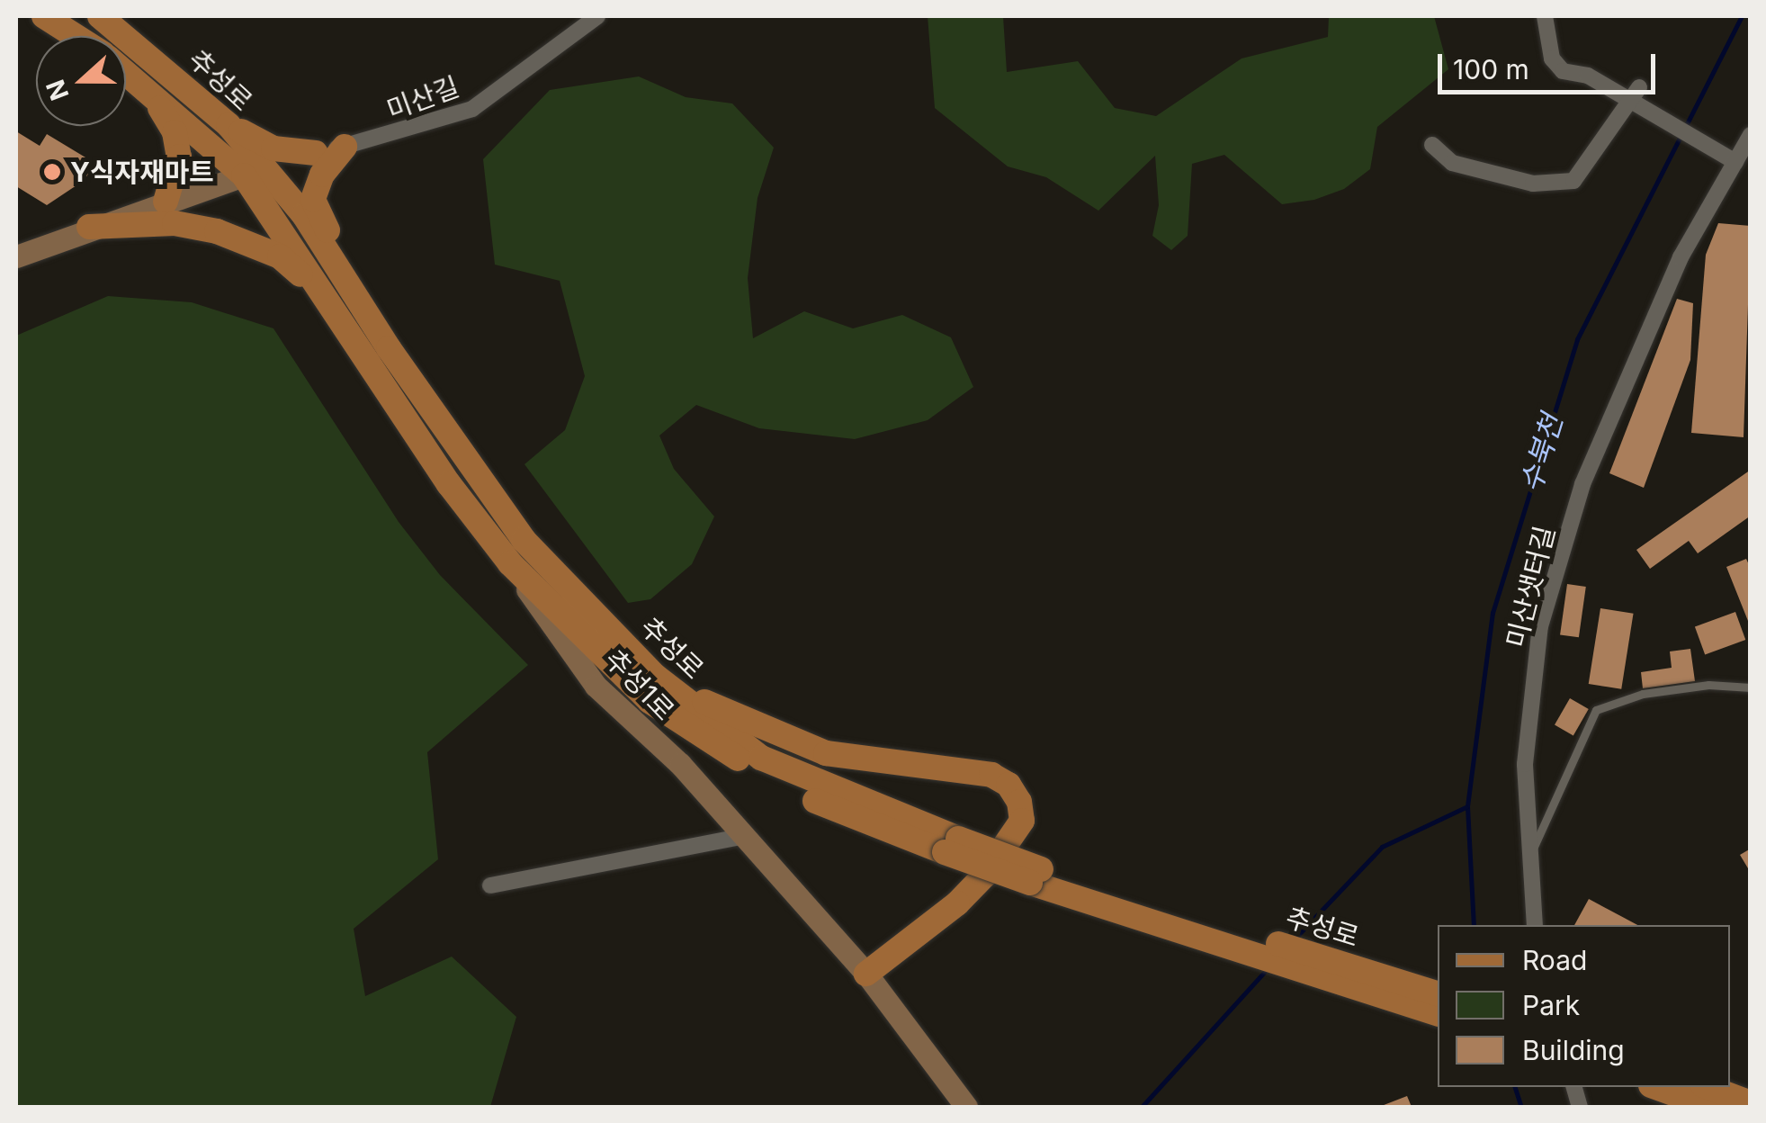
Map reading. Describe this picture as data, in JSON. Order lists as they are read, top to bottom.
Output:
{
  "streets": {
    "main road": ["추성로"],
    "street": ["미산길", "미산샛터길", "추성1로"]
  },
  "crossings": [
    ["추성로", "미산길"],
    ["추성로", "추성1로"]
  ],
  "water": ["수북천"],
  "places": ["Y식자재마트"],
  "legend": ["Road", "Park", "Building"],
  "scale_bar": "100 m",
  "north": "left"
}
